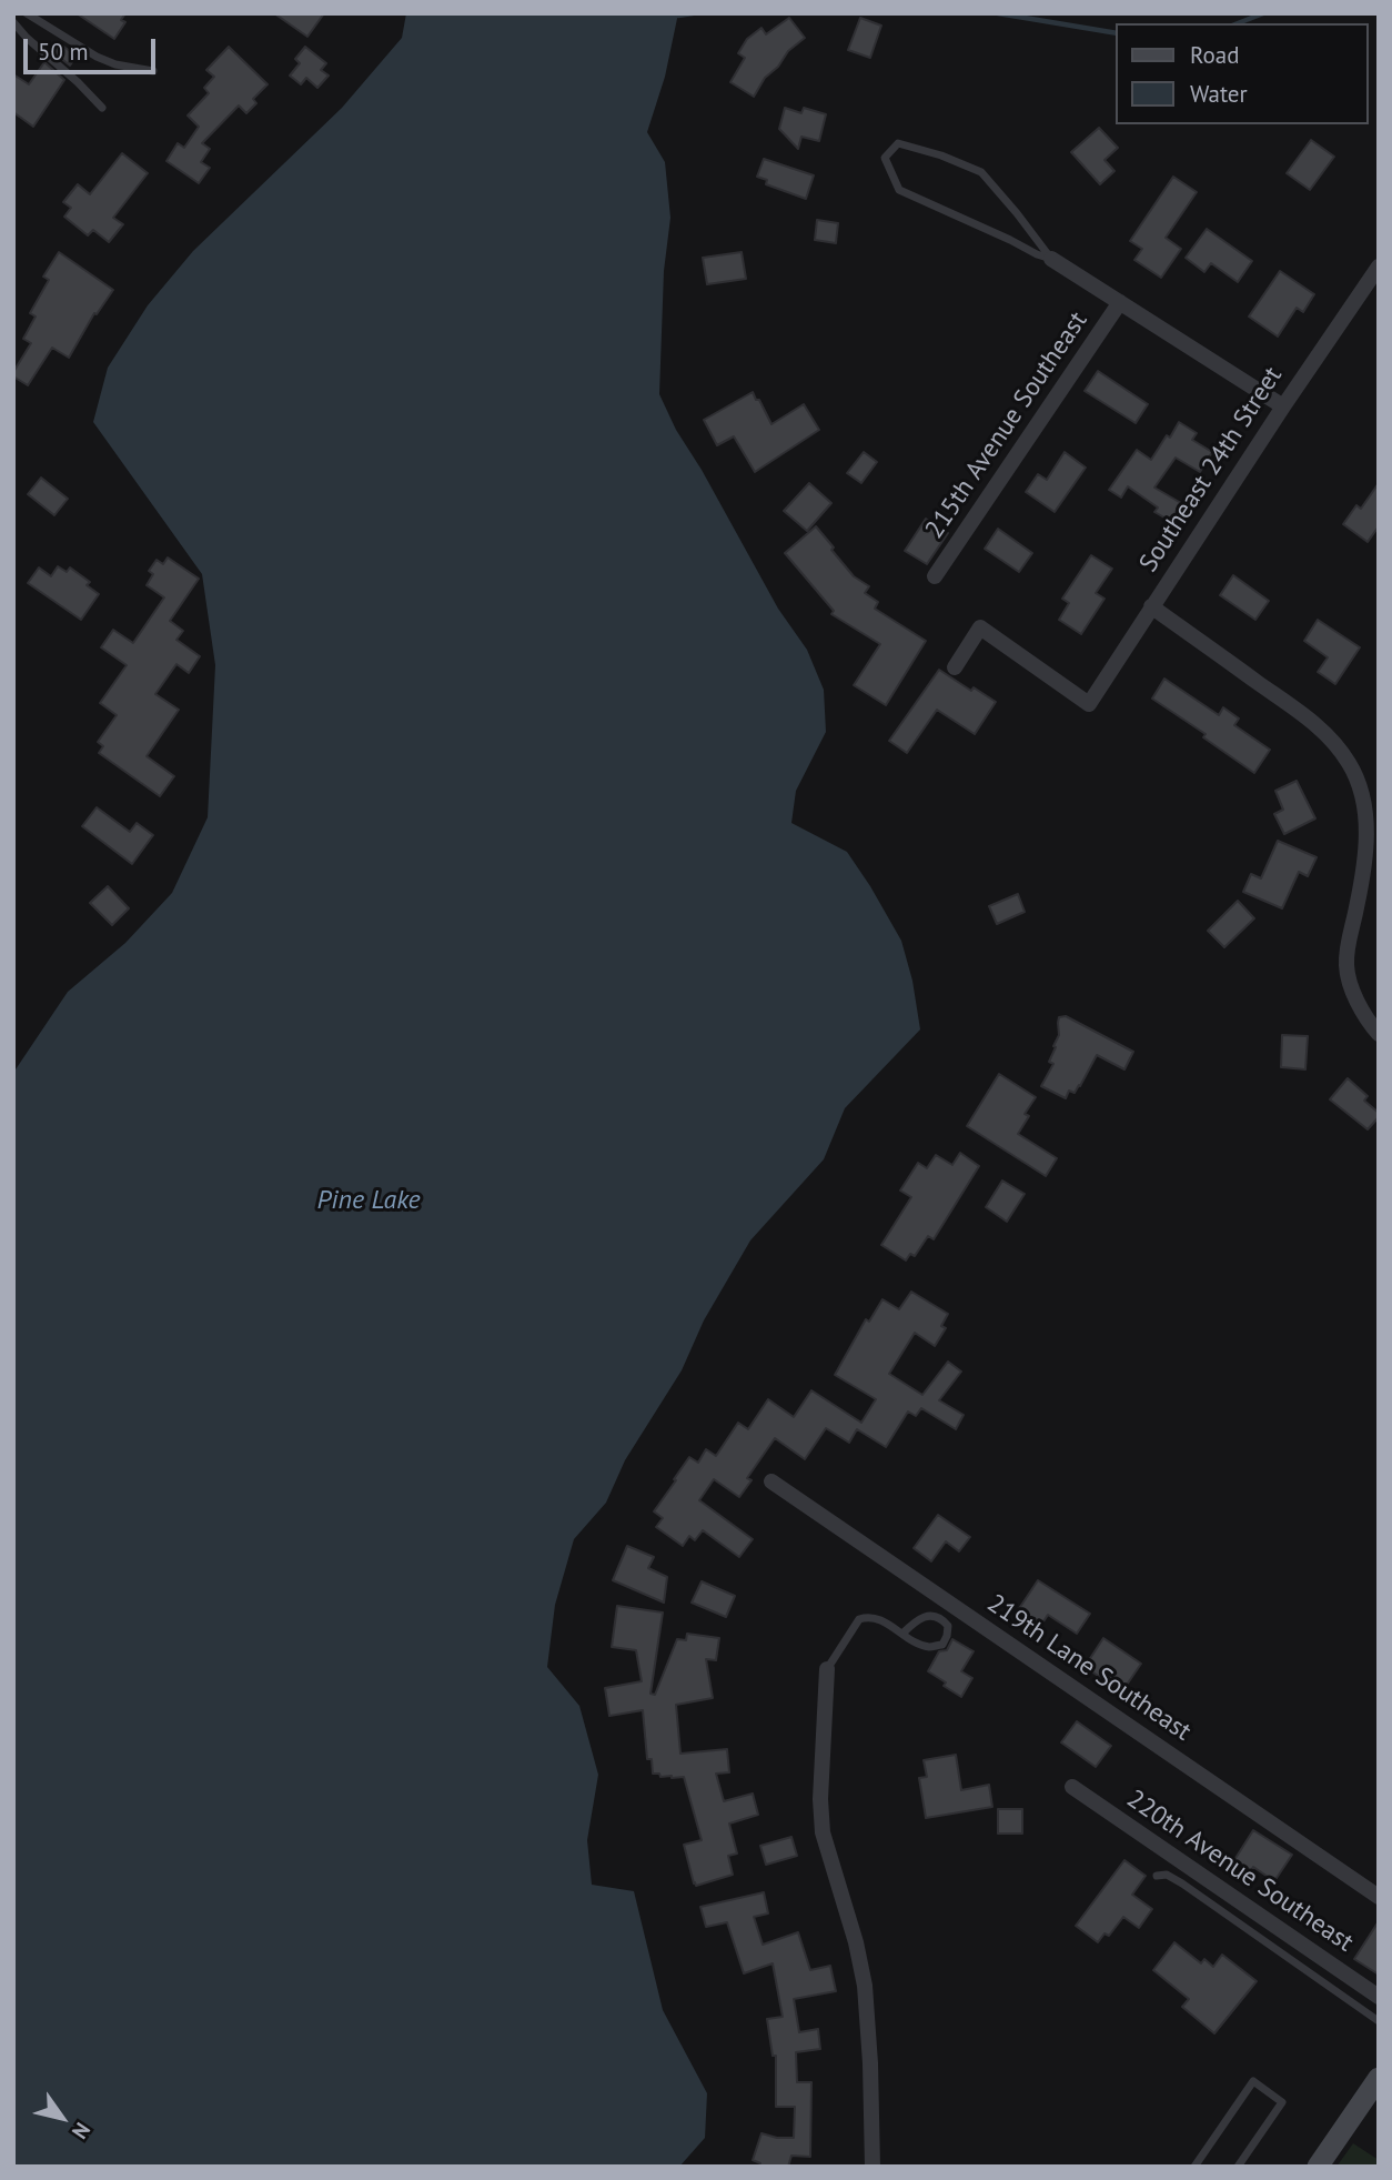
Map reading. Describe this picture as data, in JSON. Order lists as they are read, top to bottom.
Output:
{
  "streets": {
    "street": [
      "215th Avenue Southeast",
      "Southeast 24th Street",
      "219th Lane Southeast",
      "220th Avenue Southeast"
    ]
  },
  "crossings": [
    ["215th Avenue Southeast", "Southeast 24th Street"]
  ],
  "water": ["Pine Lake"],
  "legend": ["Road", "Water"],
  "scale_bar": "50 m",
  "north": "bottom right"
}
